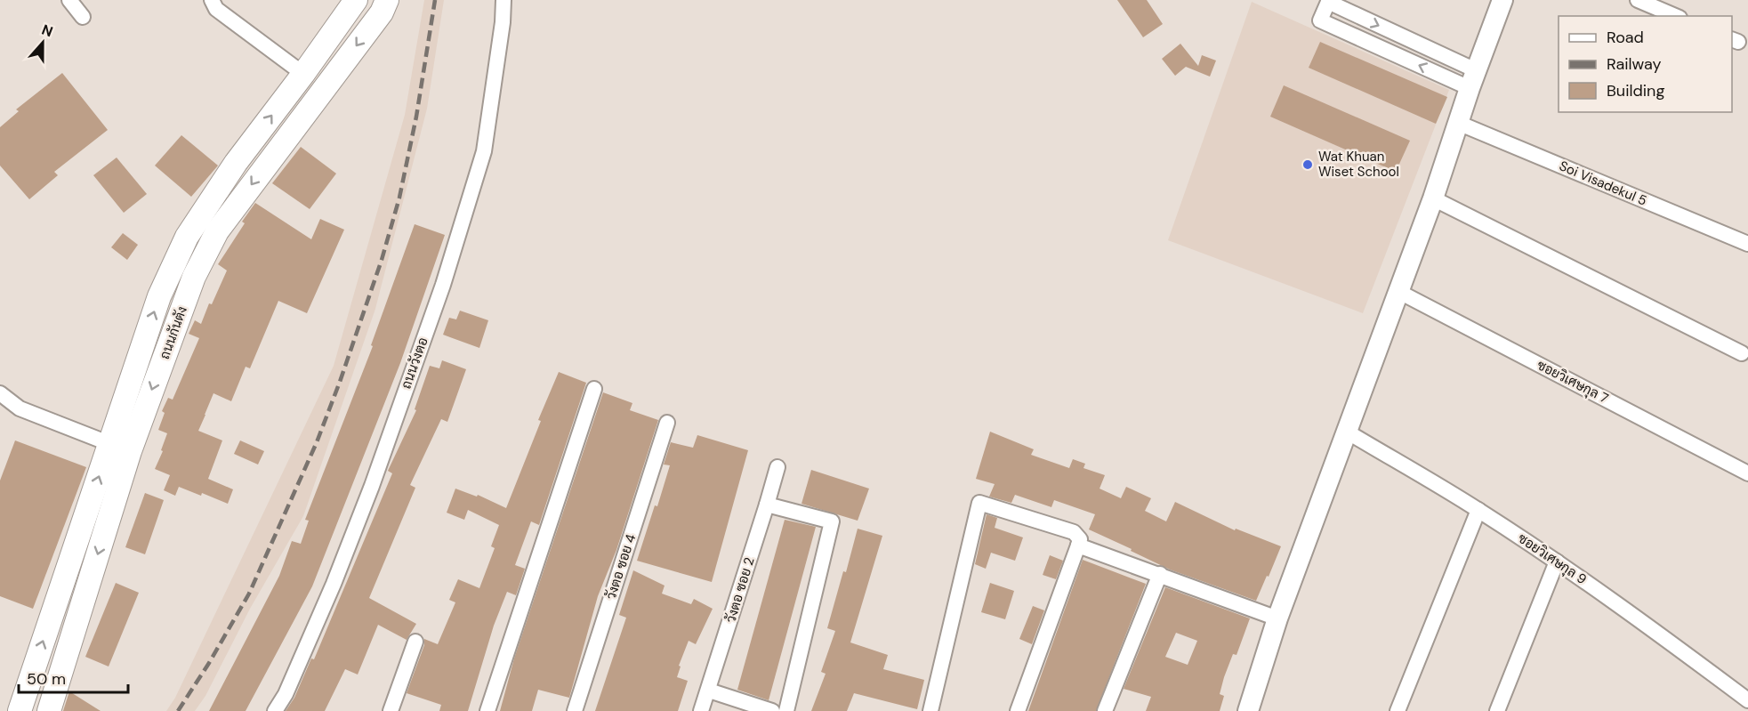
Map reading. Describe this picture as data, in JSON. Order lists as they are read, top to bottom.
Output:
{
  "streets": {
    "main road": ["ถนนกันตัง"],
    "street": [
      "Soi Visadekul 5",
      "ถนนวังตอ",
      "ซอยวิเศษกุล 7",
      "ซอยวิเศษกุล 9",
      "วังตอ ซอย 4",
      "วังตอ ซอย 2"
    ]
  },
  "places": ["Wat Khuan Wiset School"],
  "legend": ["Road", "Railway", "Building"],
  "scale_bar": "50 m",
  "north": "top"
}
